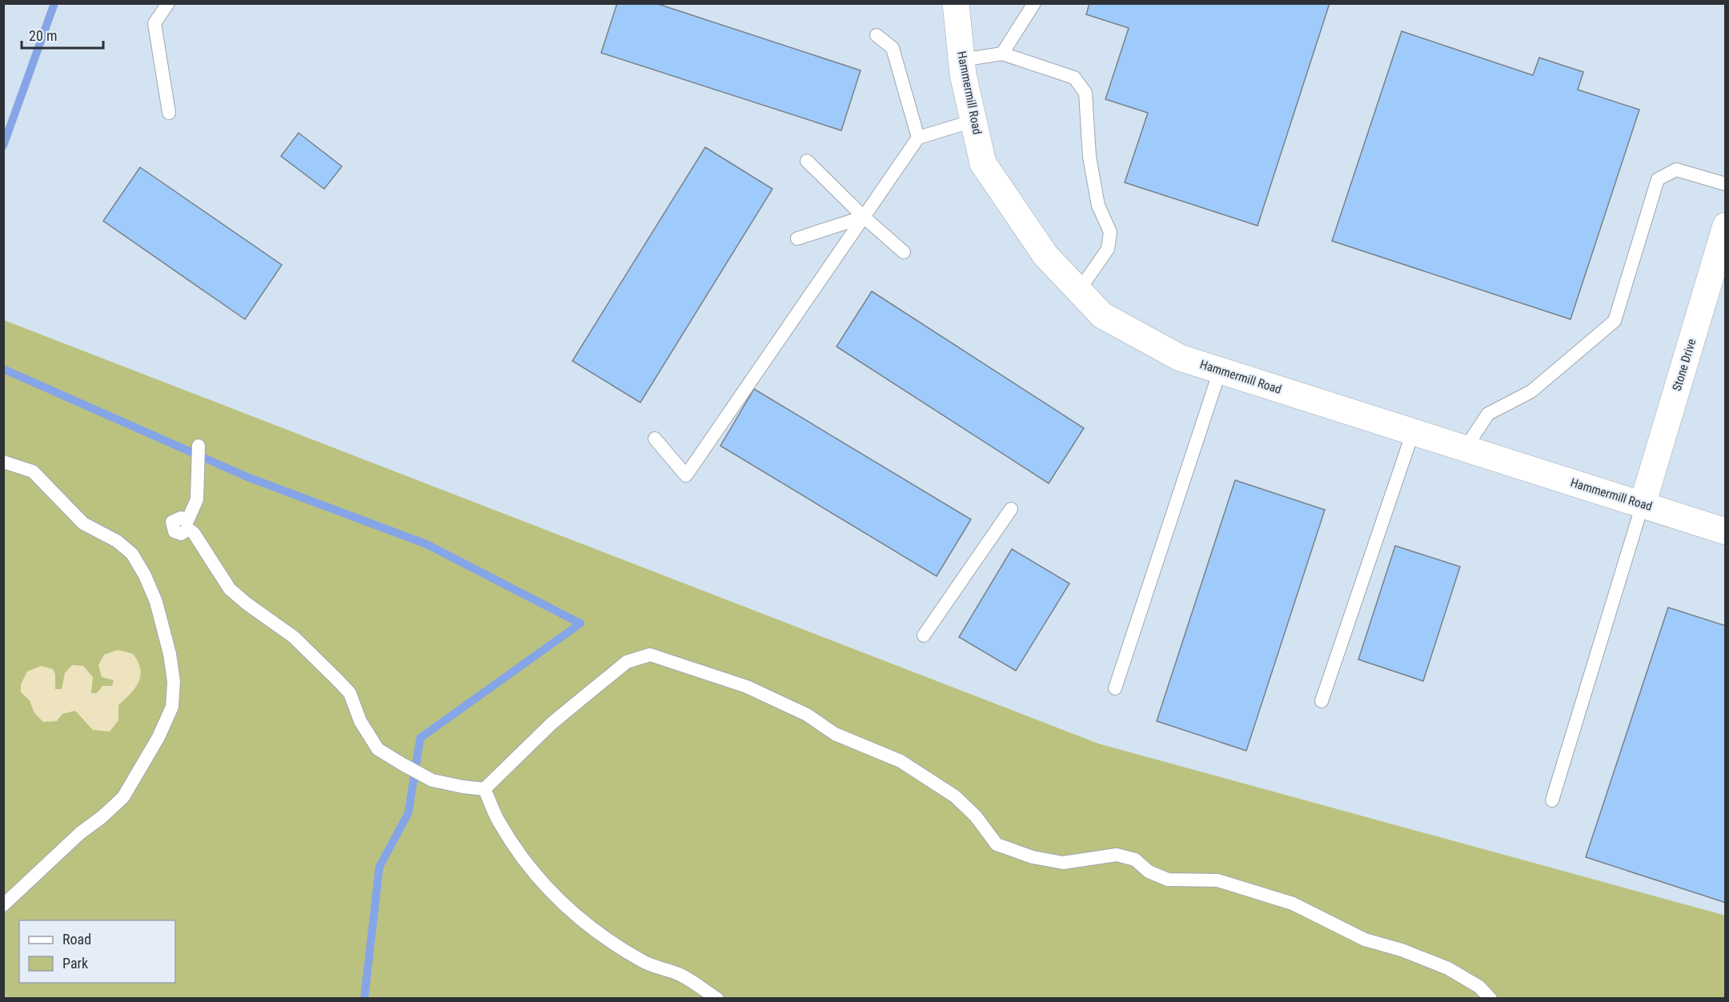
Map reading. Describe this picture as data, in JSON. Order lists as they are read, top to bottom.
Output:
{
  "streets": {
    "street": ["Hammermill Road", "Stone Drive"]
  },
  "crossings": [
    ["Hammermill Road", "Stone Drive"]
  ],
  "legend": ["Road", "Park"],
  "scale_bar": "20 m"
}
